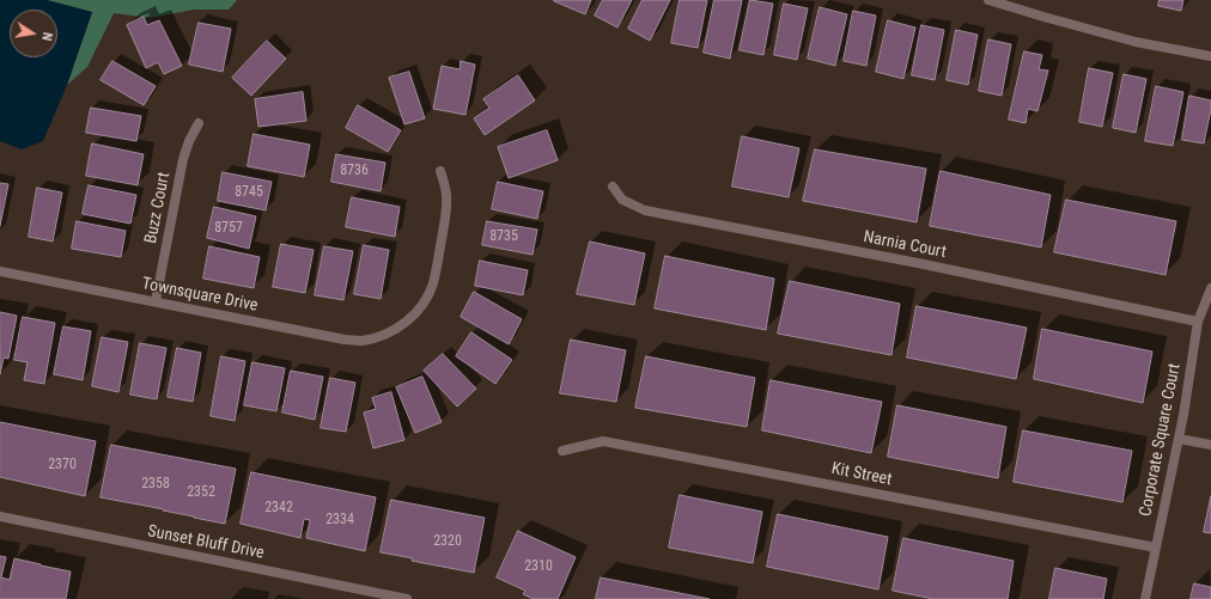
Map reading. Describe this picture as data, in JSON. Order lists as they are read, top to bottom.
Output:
{
  "streets": {
    "street": [
      "Buzz Court",
      "Narnia Court",
      "Townsquare Drive",
      "Corporate Square Court",
      "Kit Street",
      "Sunset Bluff Drive"
    ]
  },
  "crossings": [
    ["Buzz Court", "Townsquare Drive"],
    ["Narnia Court", "Corporate Square Court"],
    ["Corporate Square Court", "Kit Street"]
  ],
  "house_numbers": [
    "8736",
    "8745",
    "8757",
    "8735",
    "2370",
    "2358",
    "2352",
    "2342",
    "2334",
    "2320",
    "2310"
  ],
  "north": "right"
}
